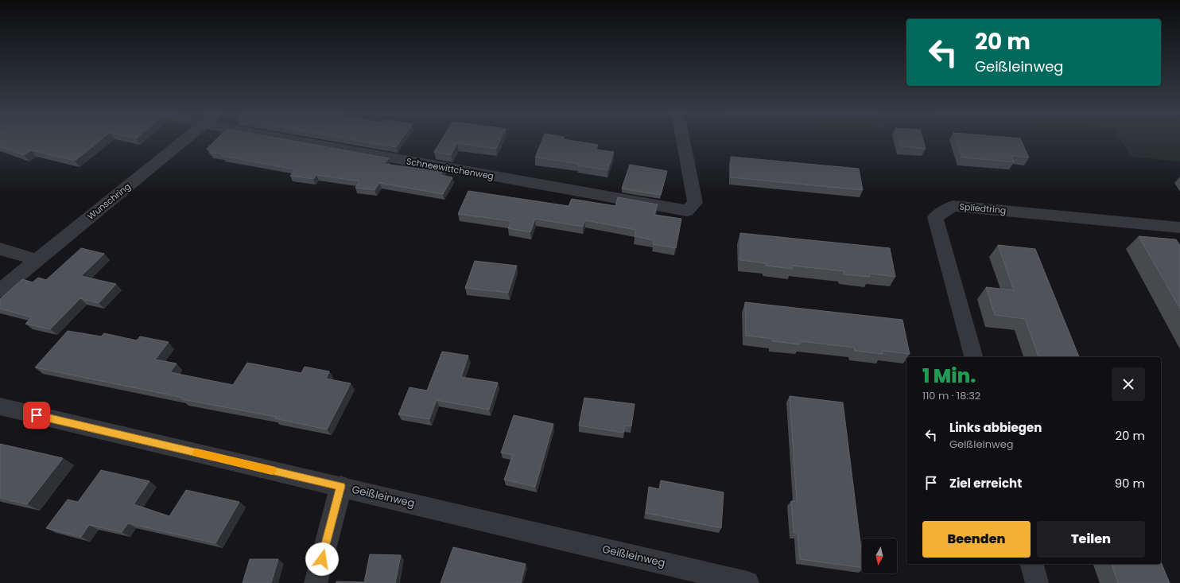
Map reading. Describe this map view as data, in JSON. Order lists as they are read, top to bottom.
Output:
{
  "streets": {
    "street": [
      "Schneewittchenweg",
      "Wunschring",
      "Spliedtring",
      "Geißleinweg"
    ]
  },
  "north": "bottom",
  "page": {
    "turn": ["20 m", "Geißleinweg"],
    "heading": ["1 Min.", "110 m · 18:32"],
    "list": [
      {
        "name": "Links abbiegen",
        "note": "Geißleinweg",
        "value": "20 m"
      },
      {
        "name": "Ziel erreicht",
        "value": "90 m"
      }
    ],
    "buttons": ["Beenden", "Teilen"]
  }
}
